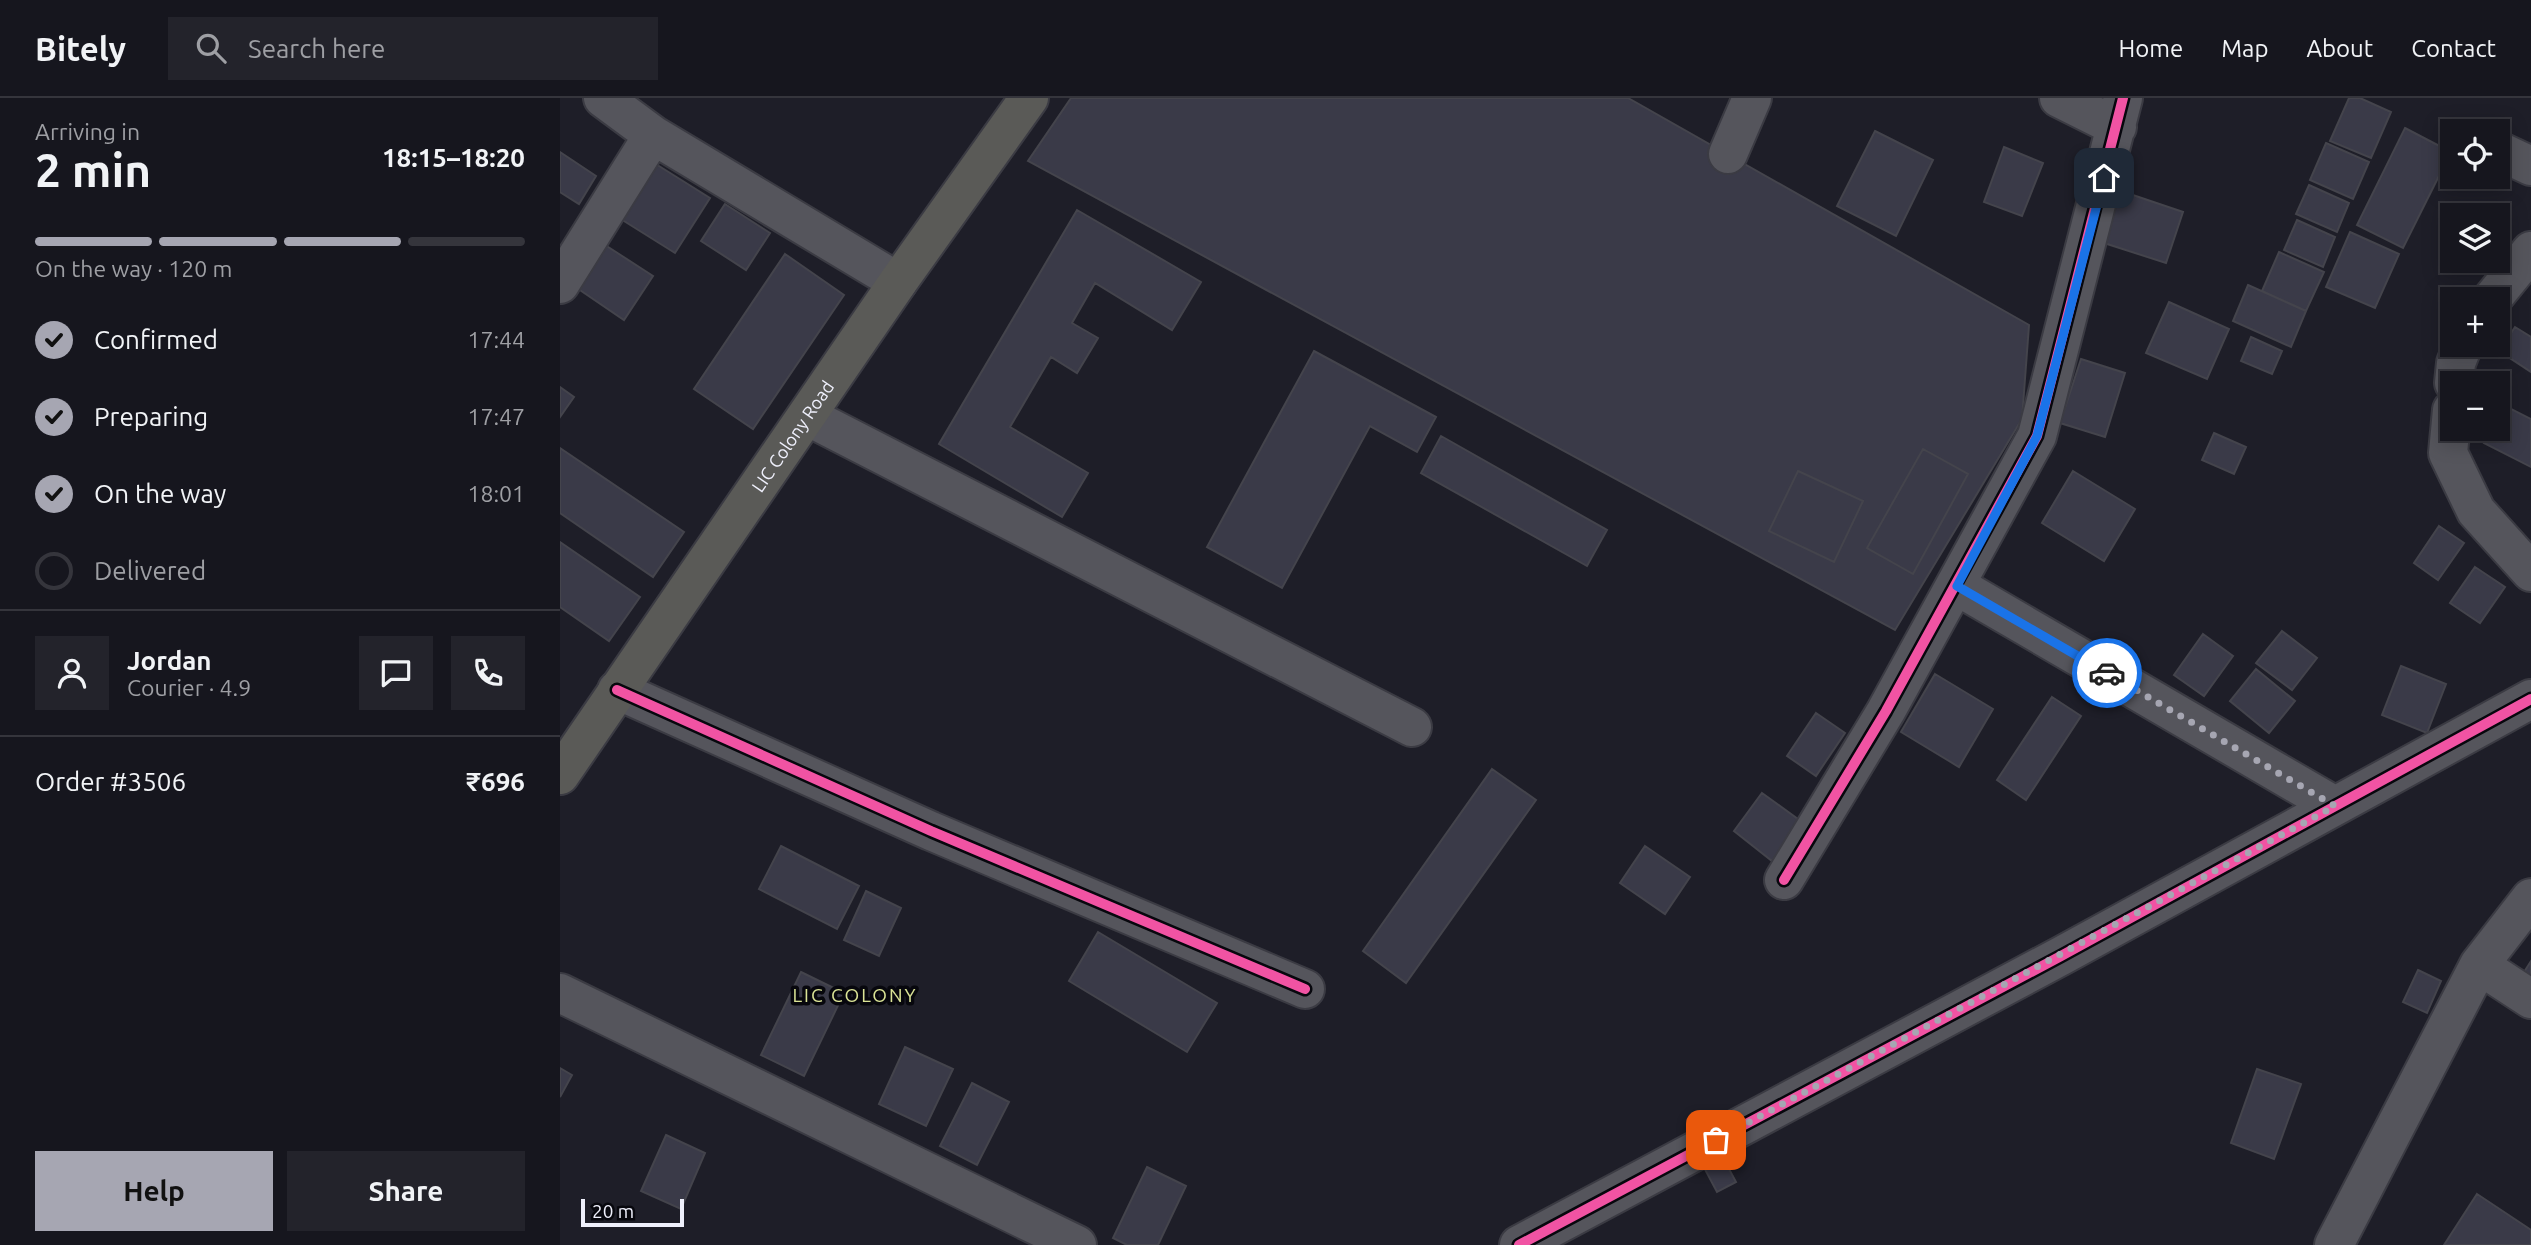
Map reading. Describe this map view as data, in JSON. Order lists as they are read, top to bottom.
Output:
{
  "streets": {
    "main road": ["LIC Colony Road"]
  },
  "districts": ["LIC COLONY"],
  "scale_bar": "20 m",
  "page": {
    "header": "Bitely",
    "search": "Search here",
    "nav": [
      "Home",
      "Map",
      "About",
      "Contact"
    ],
    "heading": ["2 min", "Arriving in", "18:15–18:20"],
    "panel": [
      "Jordan",
      "Courier · 4.9",
      "Order #3506",
      "₹696"
    ],
    "map_buttons": ["+", "−"],
    "bar": "On the way · 120 m",
    "list": [
      ["Confirmed", "17:44"],
      ["Preparing", "17:47"],
      ["On the way", "18:01"],
      "Delivered"
    ],
    "buttons": ["Help", "Share"],
    "scale": "20 m"
  }
}
